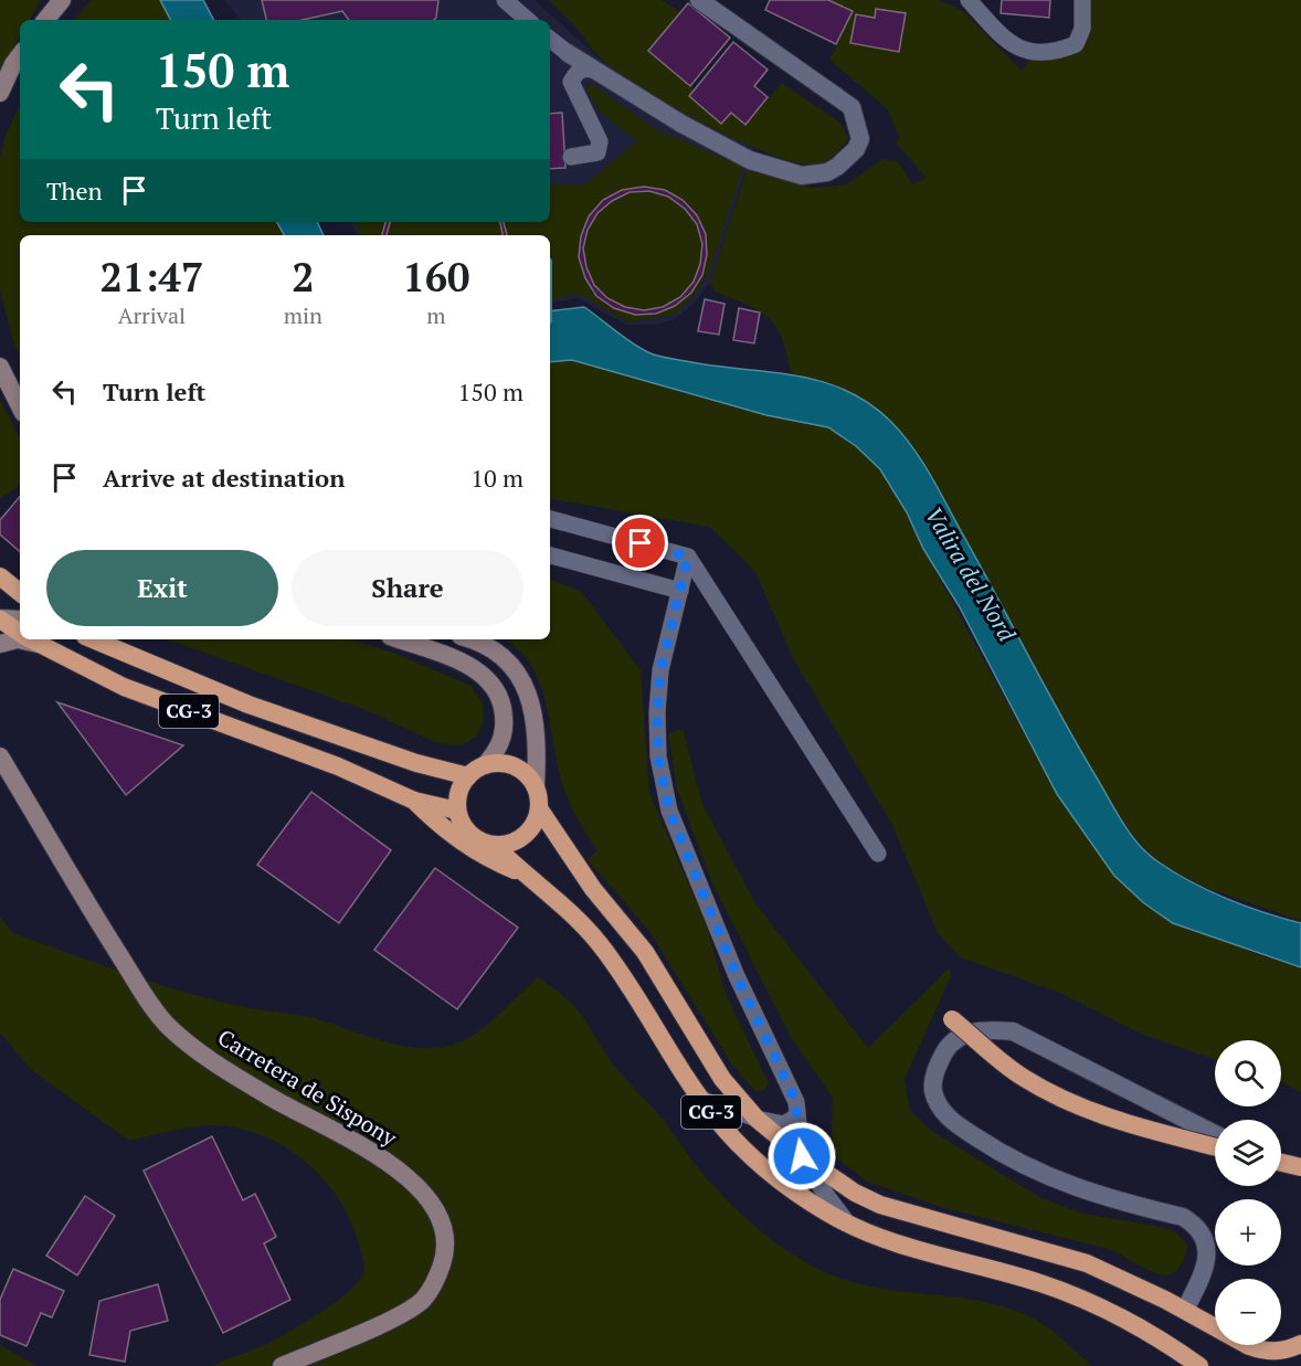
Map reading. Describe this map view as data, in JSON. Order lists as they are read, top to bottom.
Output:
{
  "streets": {
    "highway": ["CG-3"],
    "main road": ["Carretera de Sispony"]
  },
  "water": ["Valira del Nord"],
  "page": {
    "turn": ["150 m", "Turn left"],
    "then": "Then",
    "eta": [
      "21:47",
      "Arrival",
      "2",
      "min",
      "160",
      "m"
    ],
    "list": [
      {
        "name": "Turn left",
        "value": "150 m"
      },
      {
        "name": "Arrive at destination",
        "value": "10 m"
      }
    ],
    "buttons": ["Exit", "Share"],
    "map_buttons": ["+", "−"]
  }
}
